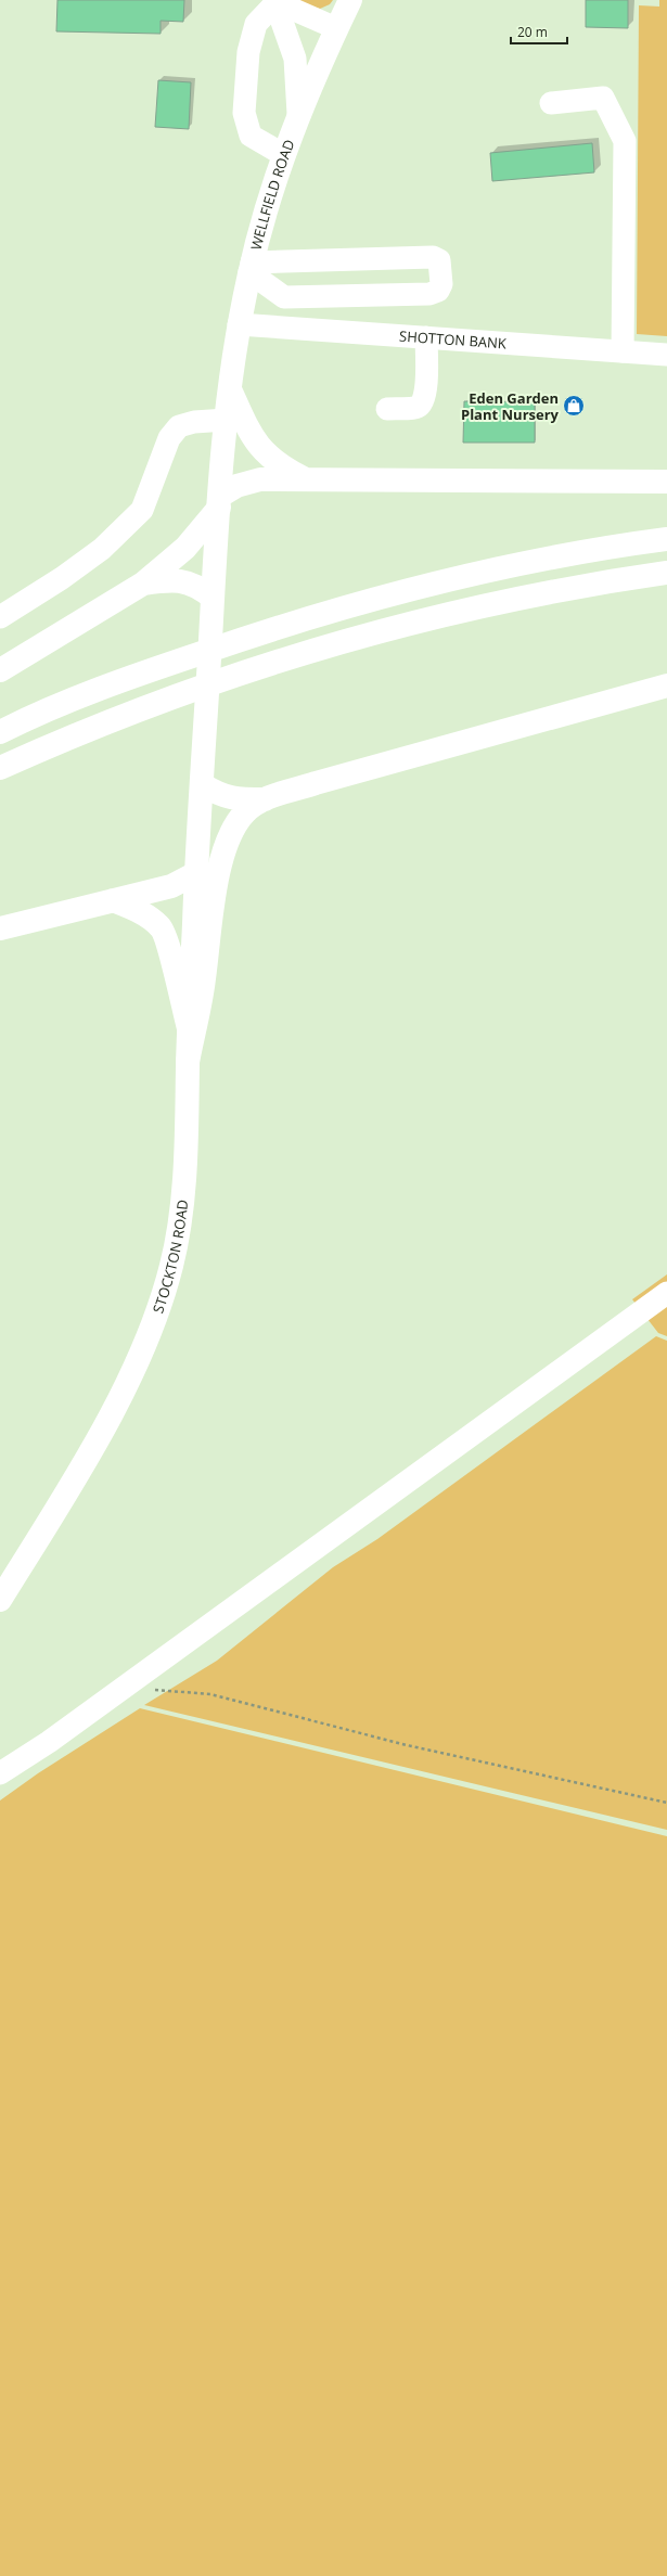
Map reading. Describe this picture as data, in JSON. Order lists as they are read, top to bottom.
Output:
{
  "streets": {
    "main road": ["WELLFIELD ROAD", "STOCKTON ROAD"],
    "street": ["SHOTTON BANK"]
  },
  "crossings": [
    ["WELLFIELD ROAD", "SHOTTON BANK"],
    ["WELLFIELD ROAD", "STOCKTON ROAD"]
  ],
  "places": {
    "shop": ["Eden Garden Plant Nursery"]
  },
  "scale_bar": "20 m"
}
